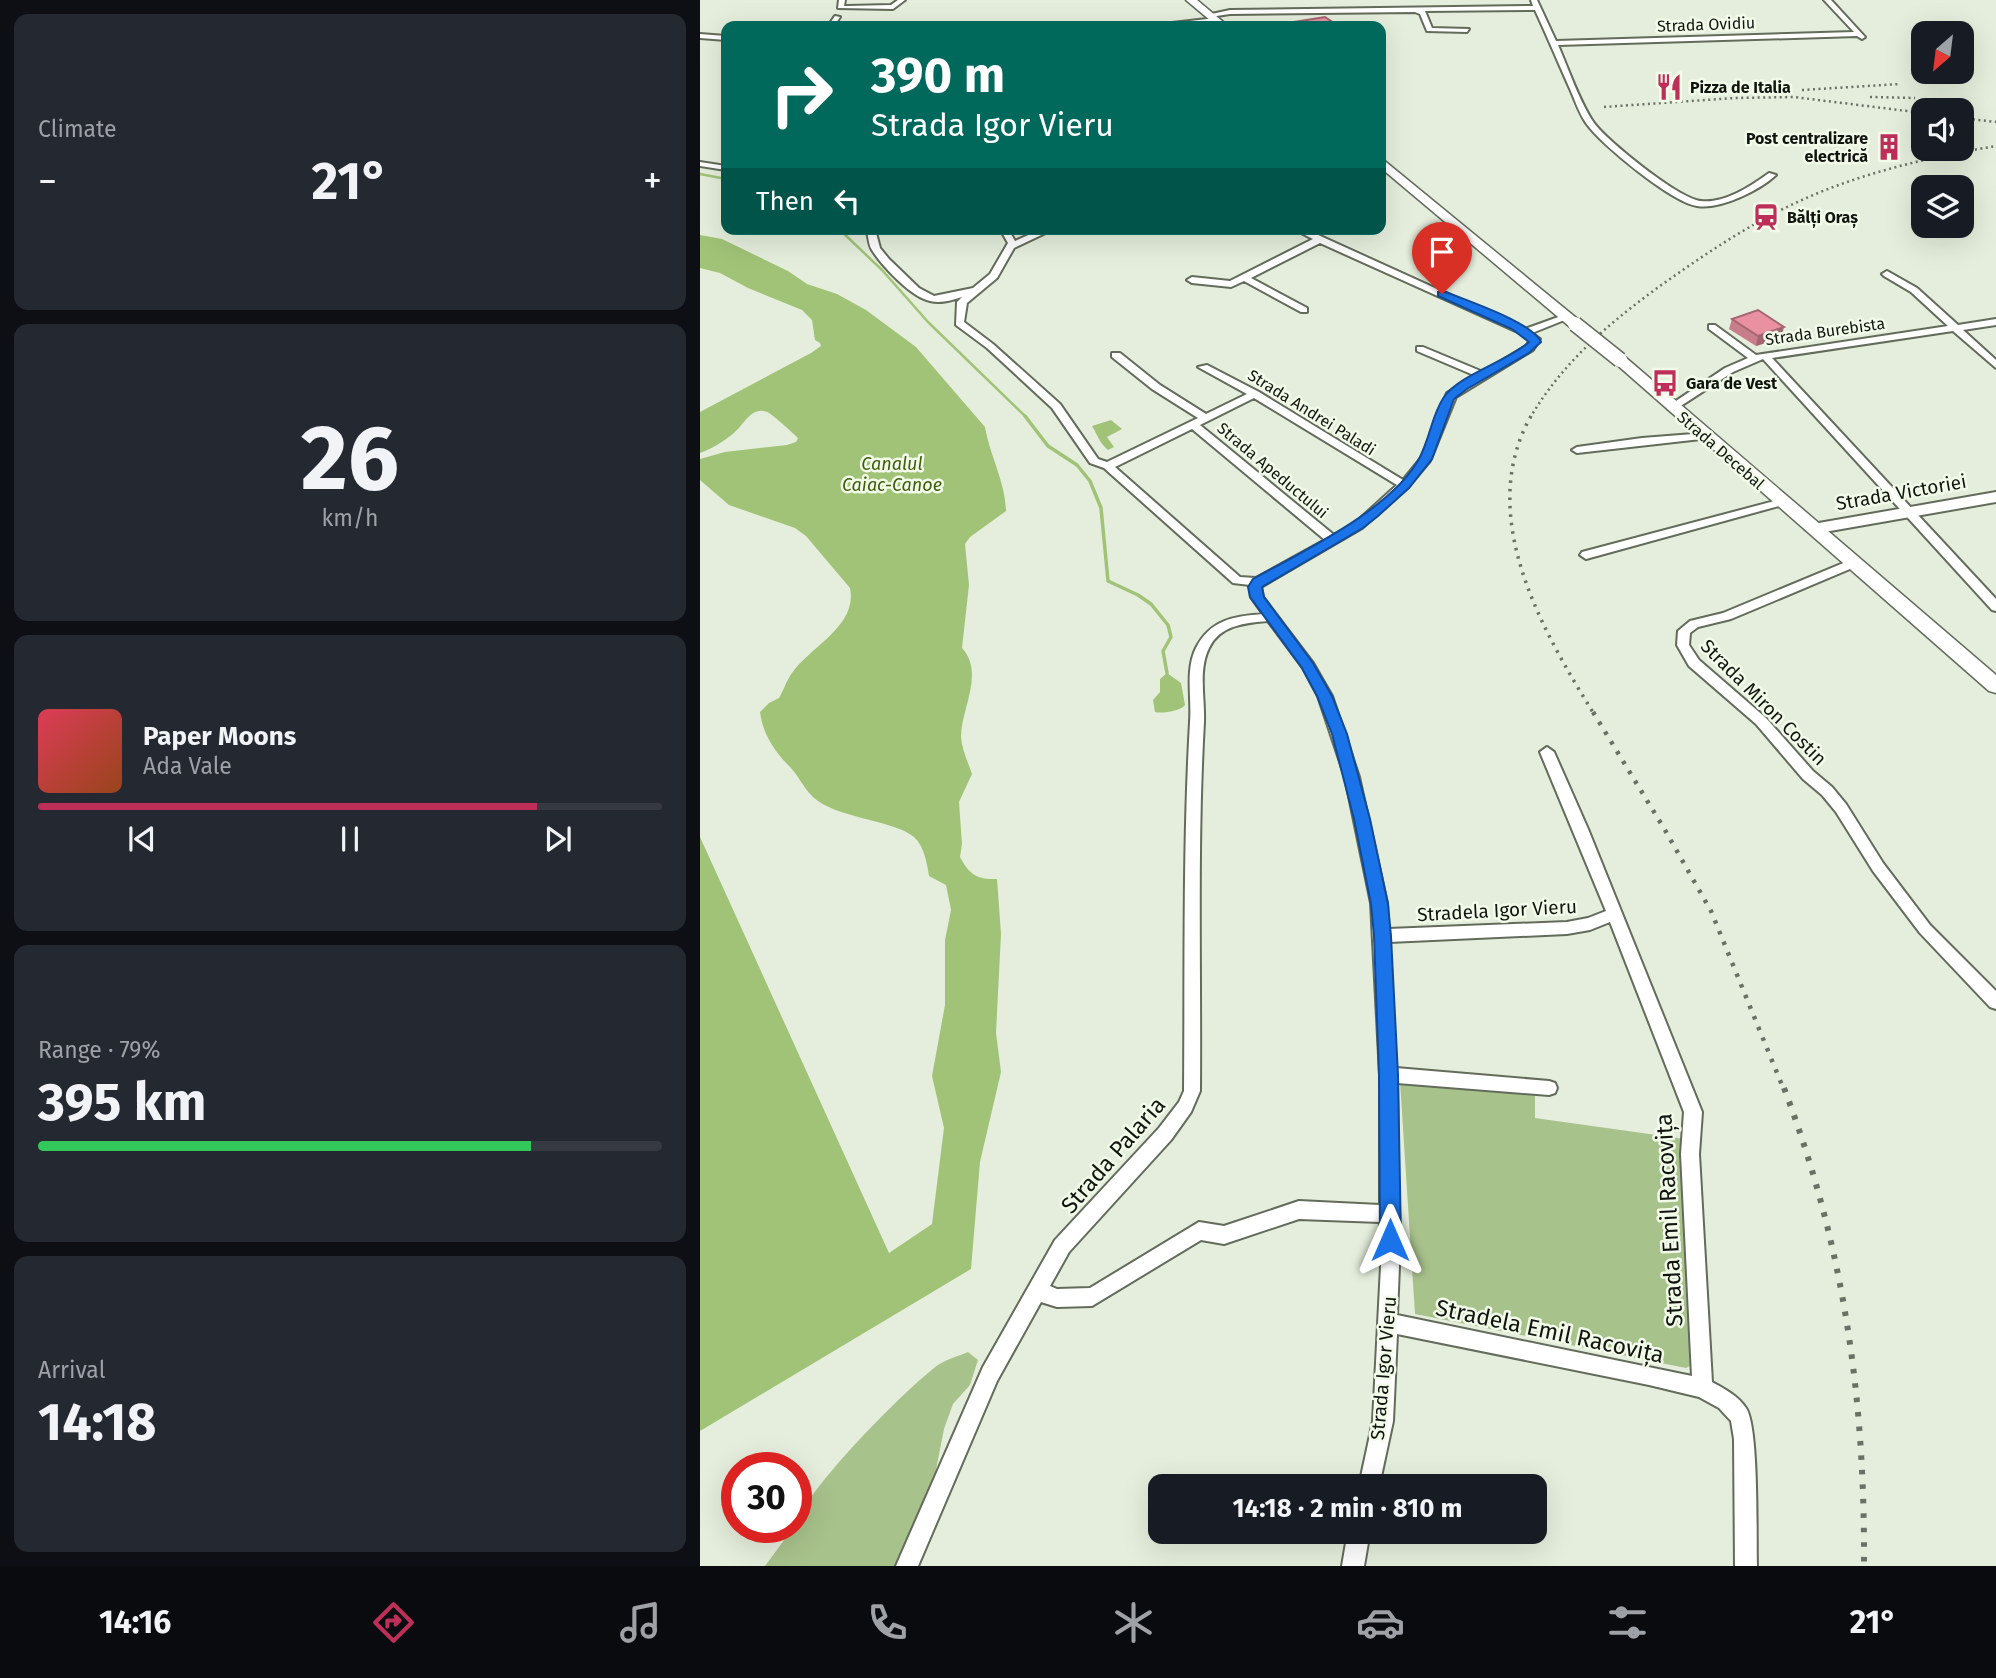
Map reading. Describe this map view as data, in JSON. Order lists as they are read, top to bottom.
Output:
{
  "streets": {
    "main road": ["Strada Decebal"],
    "street": [
      "Strada Ovidiu",
      "Strada Burebista",
      "Strada Andrei Paladi",
      "Strada Apeductului",
      "Strada Victoriei",
      "Strada Miron Costin",
      "Stradela Igor Vieru",
      "Strada Palaria",
      "Strada Emil Racovița",
      "Stradela Emil Racovița",
      "Strada Igor Vieru"
    ]
  },
  "crossings": [
    ["Strada Burebista", "Strada Decebal"],
    ["Strada Decebal", "Strada Victoriei"],
    ["Strada Decebal", "Strada Miron Costin"],
    ["Stradela Igor Vieru", "Strada Emil Racovița"],
    ["Stradela Igor Vieru", "Strada Igor Vieru"],
    ["Strada Palaria", "Strada Igor Vieru"],
    ["Strada Emil Racovița", "Stradela Emil Racovița"],
    ["Stradela Emil Racovița", "Strada Igor Vieru"]
  ],
  "water": ["Canalul Caiac-Canoe"],
  "places": {
    "restaurant": ["Pizza de Italia"],
    "building": ["Post centralizare electrică"],
    "station": ["Bălți Oraș"],
    "bus stop": ["Gara de Vest"]
  },
  "north": "bottom left",
  "page": {
    "tile": [
      "Climate",
      ["26", "km/h"],
      ["Range · 79%", "395 km"],
      ["Arrival", "14:18"]
    ],
    "turn": ["390 m", "Strada Igor Vieru"],
    "heat": ["−", "21°", "+"],
    "then": "Then",
    "song": ["Paper Moons", "Ada Vale"],
    "limit": "30",
    "trip": "14:18 · 2 min · 810 m",
    "tabs": ["14:16", "21°"]
  }
}
